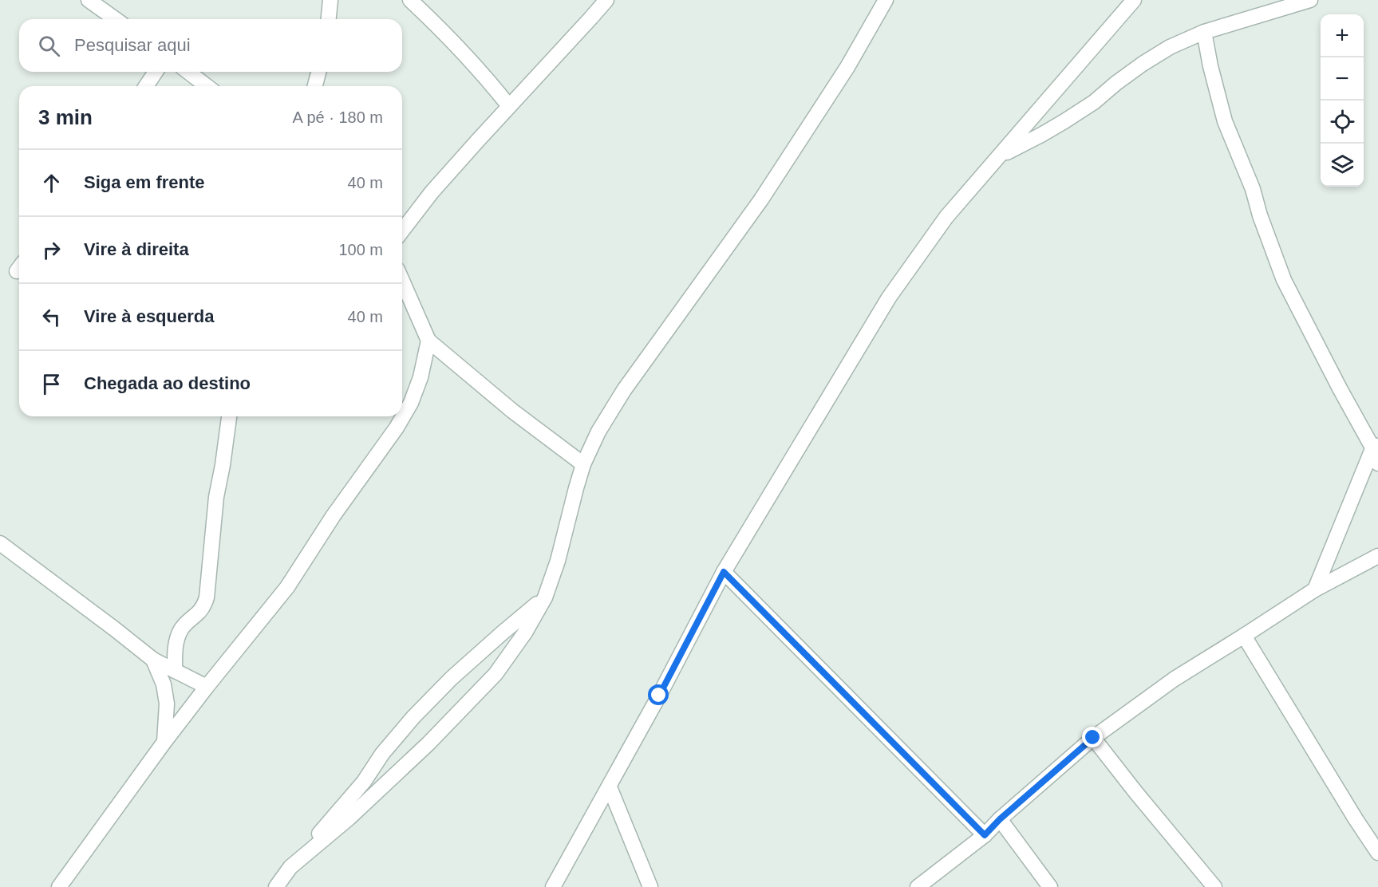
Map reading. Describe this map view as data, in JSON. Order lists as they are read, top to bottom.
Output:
{
  "page": {
    "map_buttons": ["+", "−"],
    "search": "Pesquisar aqui",
    "heading": ["3 min", "A pé · 180 m"],
    "list": [
      ["Siga em frente", "40 m"],
      ["Vire à direita", "100 m"],
      ["Vire à esquerda", "40 m"],
      "Chegada ao destino"
    ]
  }
}
